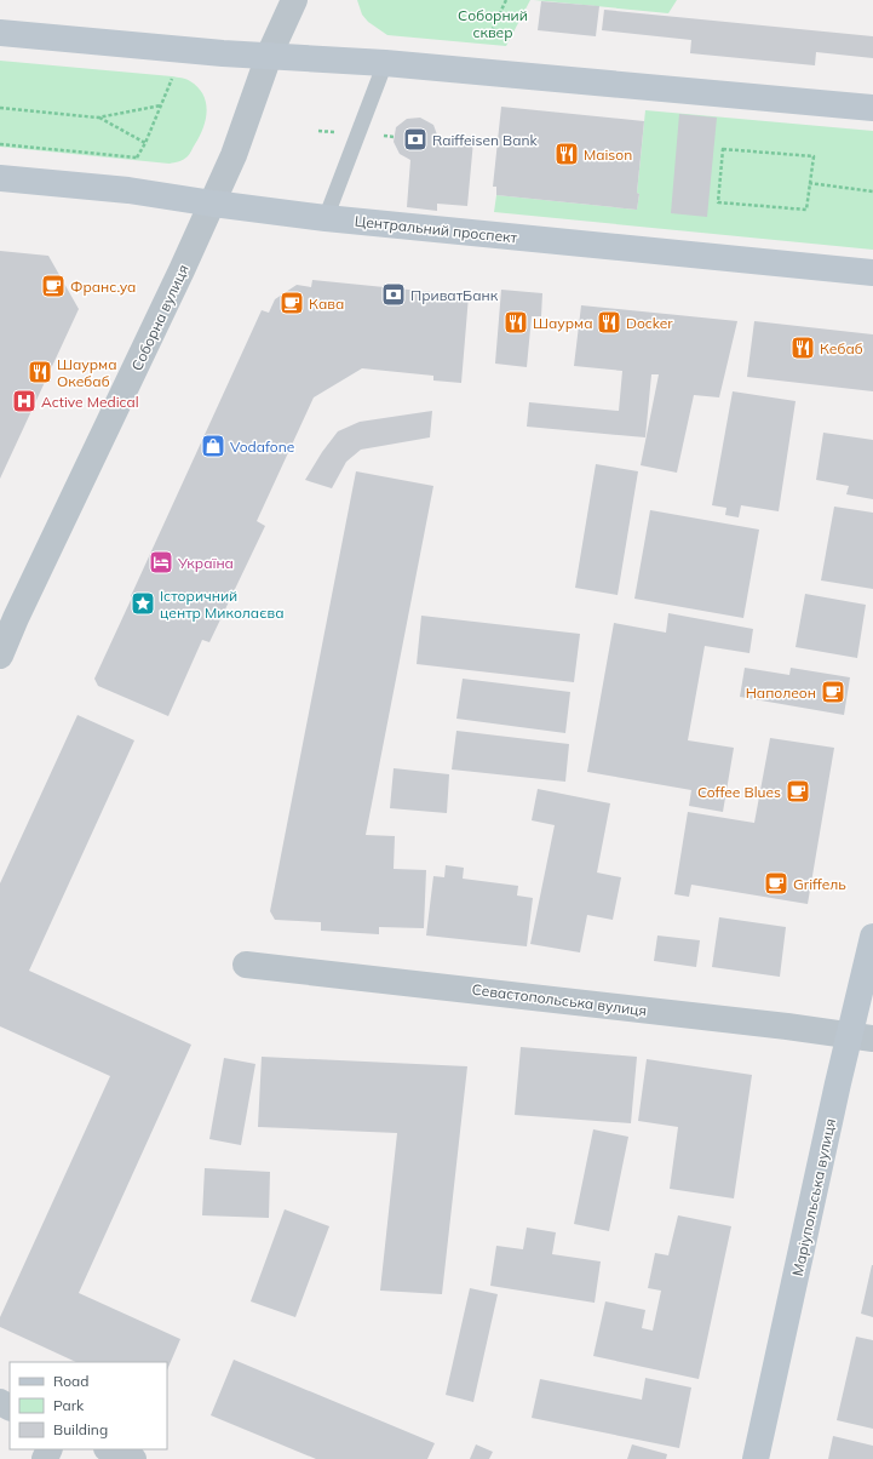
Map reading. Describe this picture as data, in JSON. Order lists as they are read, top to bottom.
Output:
{
  "streets": {
    "main road": ["Центральний проспект", "Маріупольська вулиця"],
    "street": ["Соборна вулиця", "Севастопольська вулиця"]
  },
  "crossings": [
    ["Центральний проспект", "Соборна вулиця"],
    ["Севастопольська вулиця", "Маріупольська вулиця"]
  ],
  "parks": ["Соборний сквер"],
  "places": {
    "bank": ["Raiffeisen Bank", "ПриватБанк"],
    "restaurant": [
      "Maison",
      "Шаурма",
      "Docker",
      "Кебаб",
      "Шаурма Окебаб"
    ],
    "cafe": [
      "Франс.уа",
      "Кава",
      "Наполеон",
      "Coffeе Blues",
      "Griffeль"
    ],
    "hospital": ["Active Medical"],
    "shop": ["Vodafone"],
    "hotel": ["Україна"],
    "place": ["Історичний центр Миколаєва"]
  },
  "legend": ["Road", "Park", "Building"]
}
